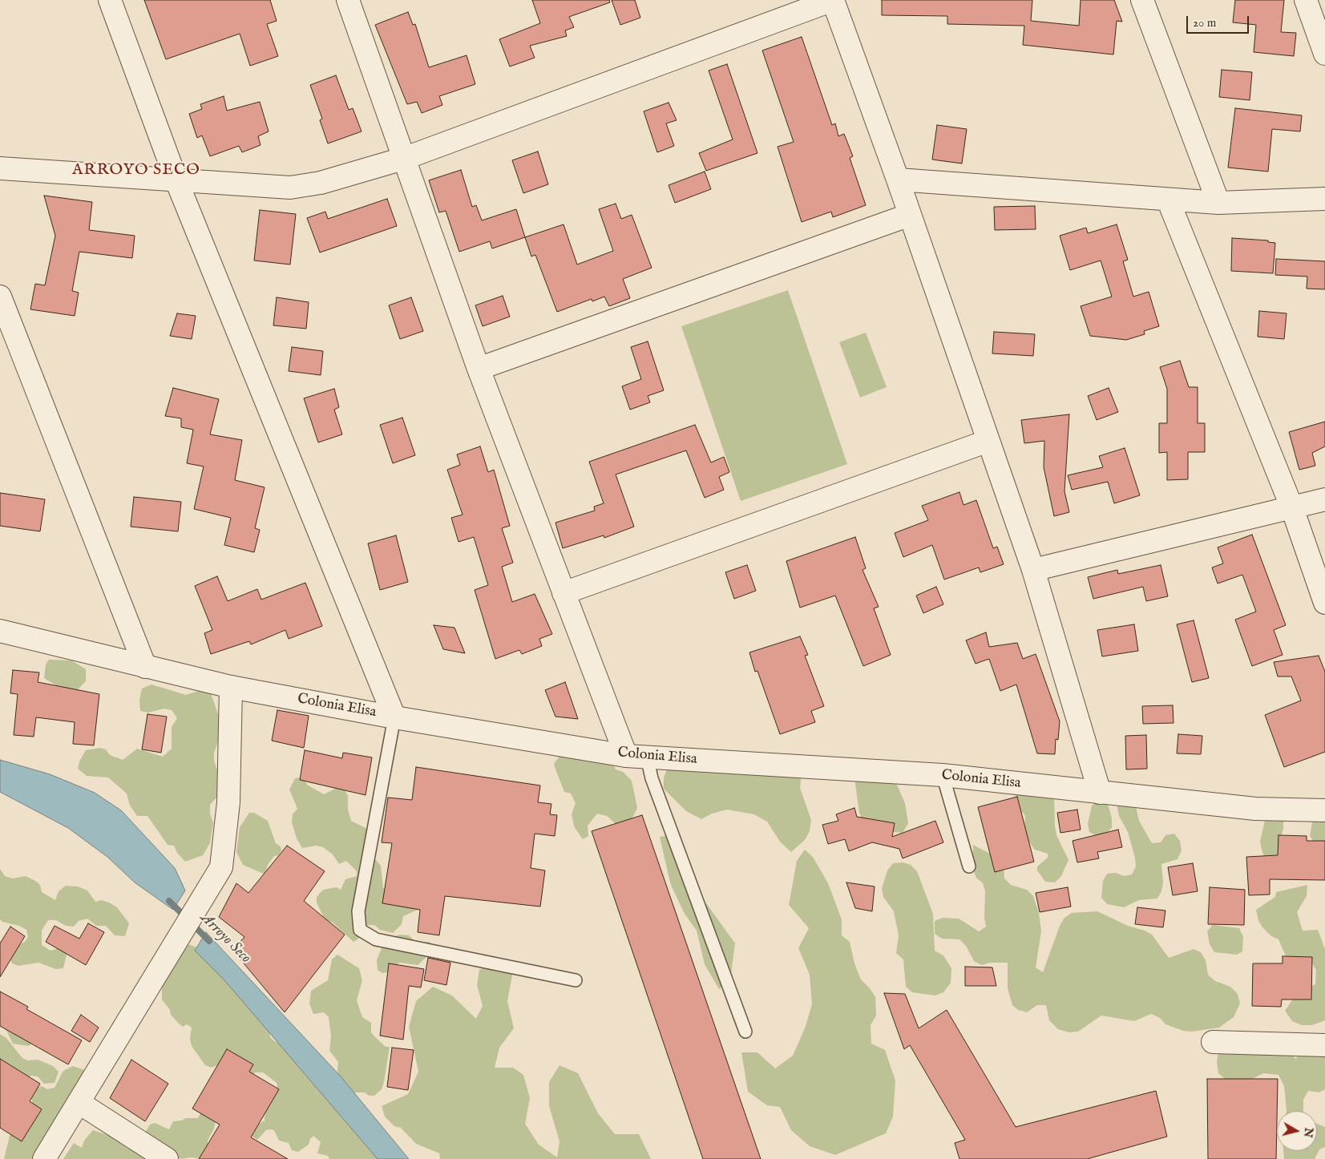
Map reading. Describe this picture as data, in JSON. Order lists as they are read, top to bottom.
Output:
{
  "streets": {
    "street": ["Colonia Elisa"]
  },
  "districts": ["ARROYO SECO"],
  "water": ["Arroyo Seco"],
  "scale_bar": "20 m",
  "north": "right"
}
